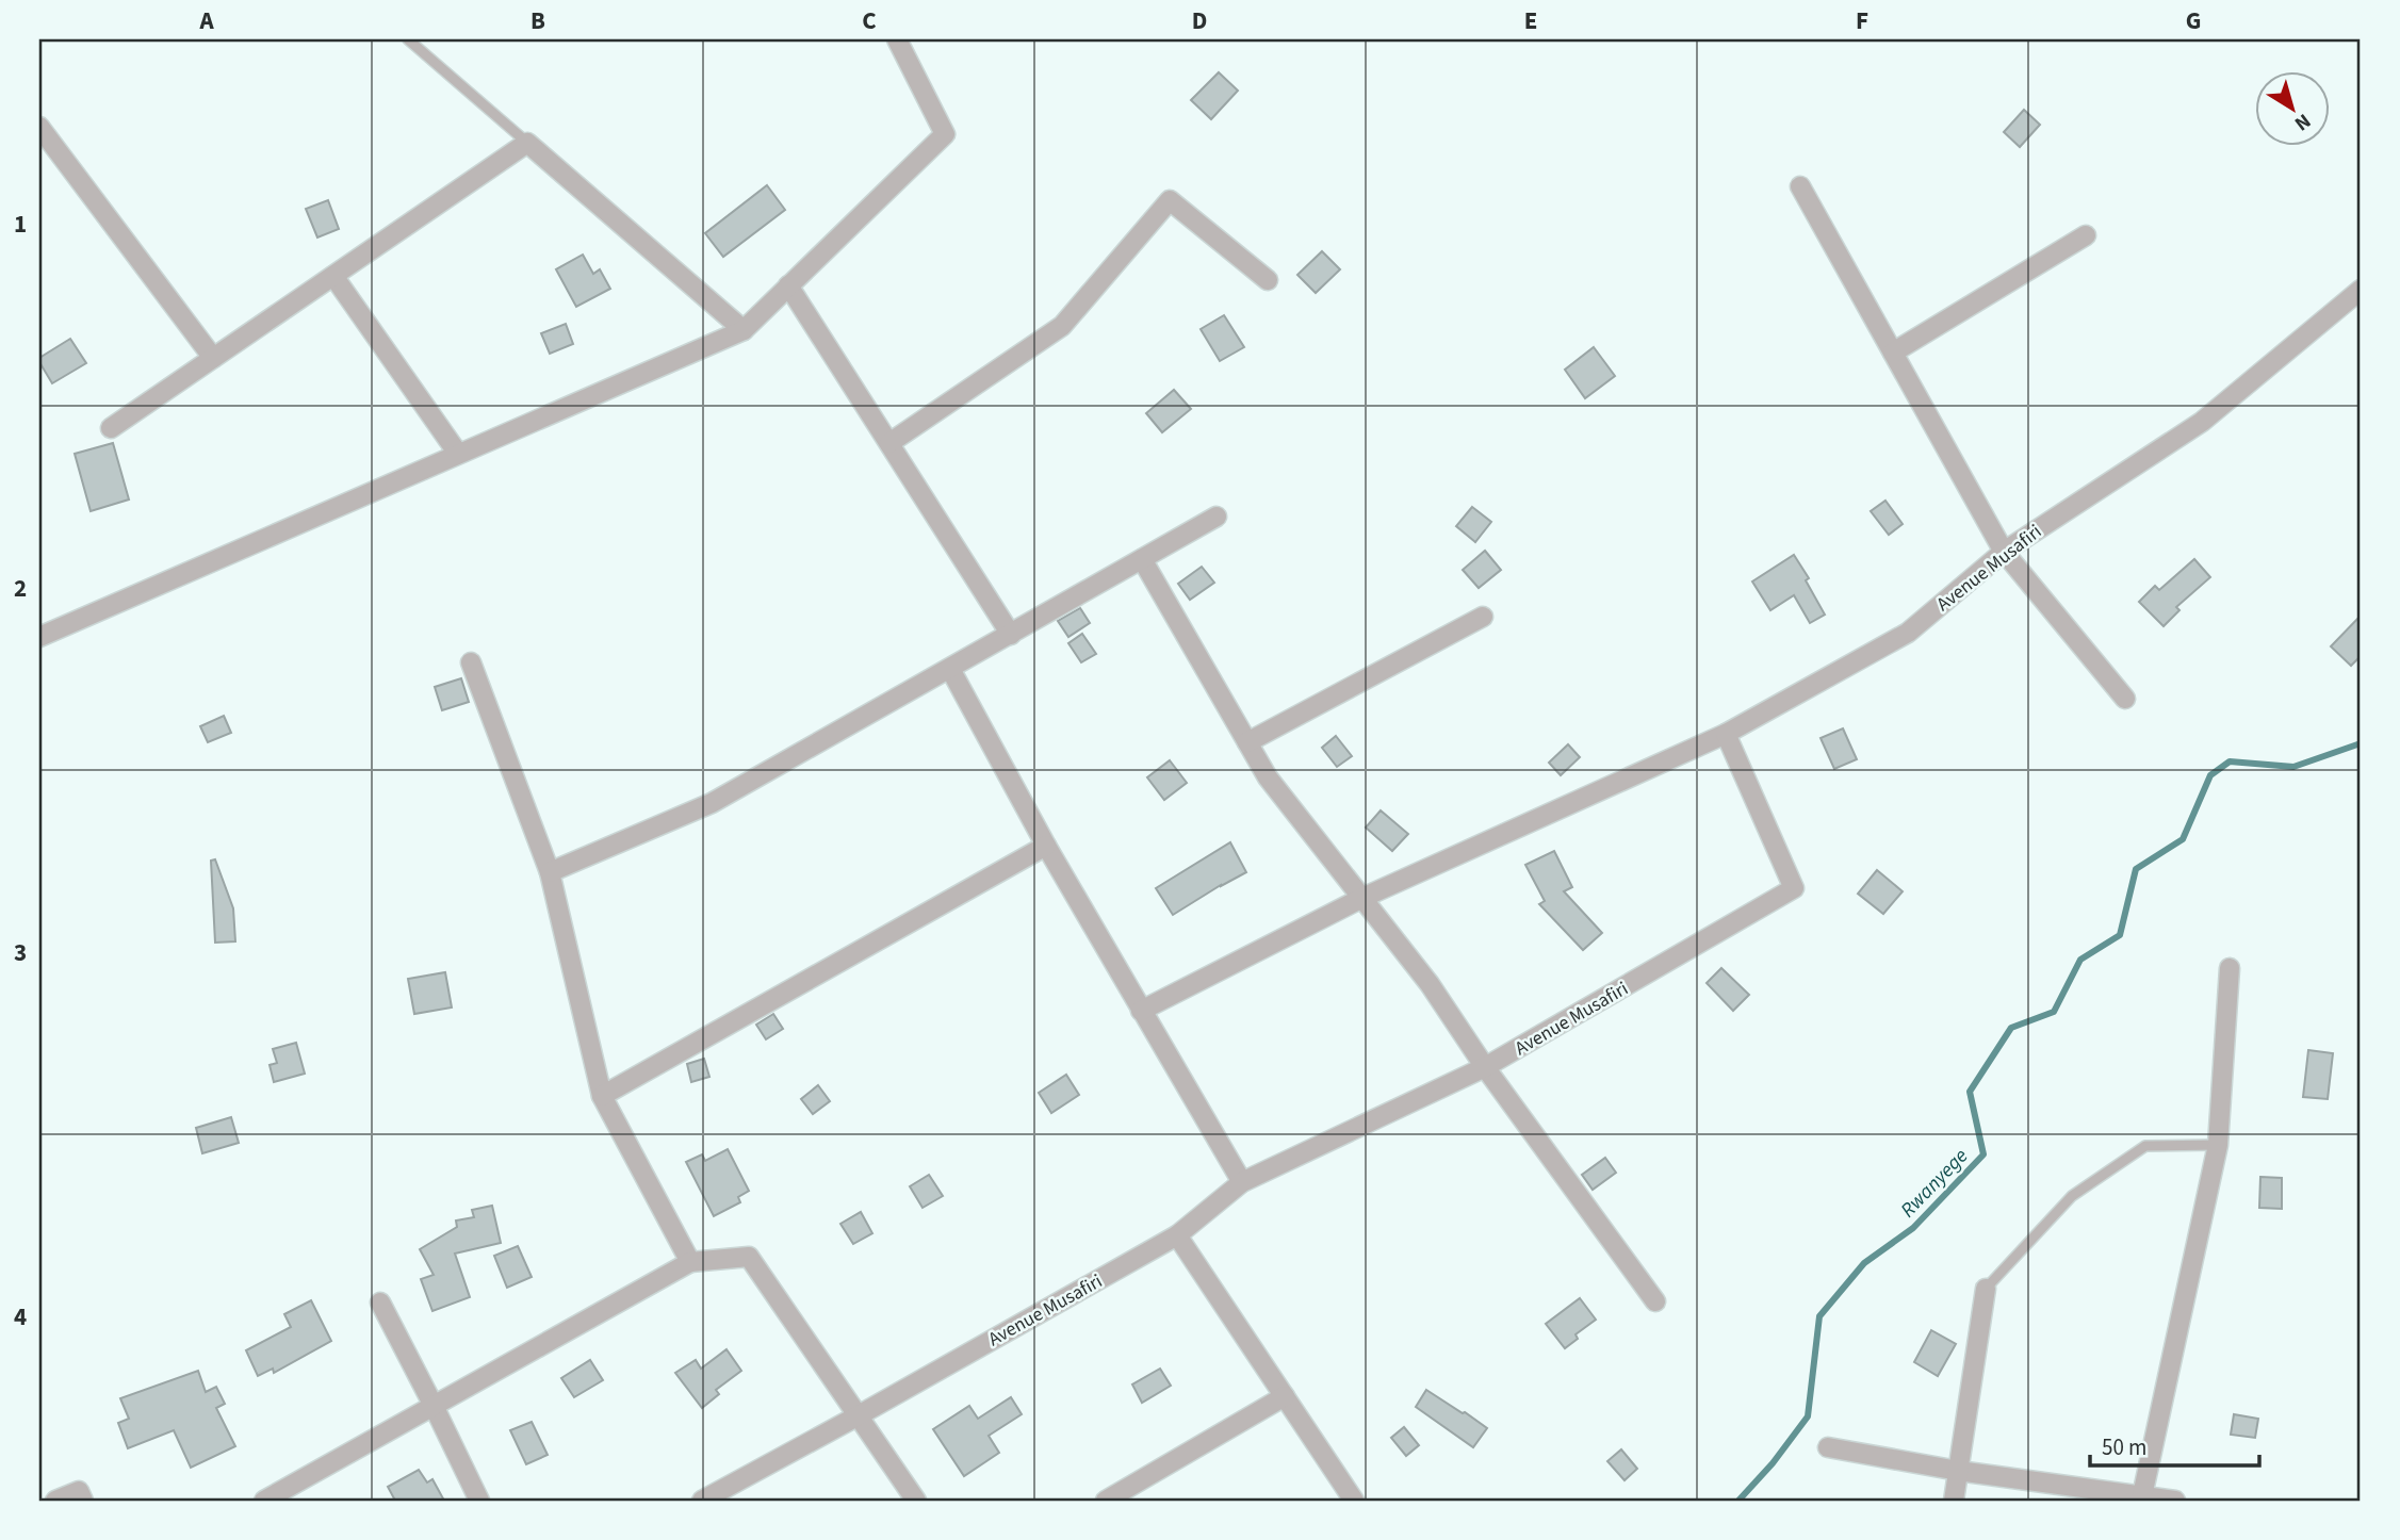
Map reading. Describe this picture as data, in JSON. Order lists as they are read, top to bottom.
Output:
{
  "streets": {
    "street": ["Avenue Musafiri"]
  },
  "water": ["Rwanyege"],
  "scale_bar": "50 m",
  "north": "bottom right",
  "grid": {
    "columns": [
      "A",
      "B",
      "C",
      "D",
      "E",
      "F",
      "G"
    ],
    "rows": [
      "1",
      "2",
      "3",
      "4"
    ]
  }
}
